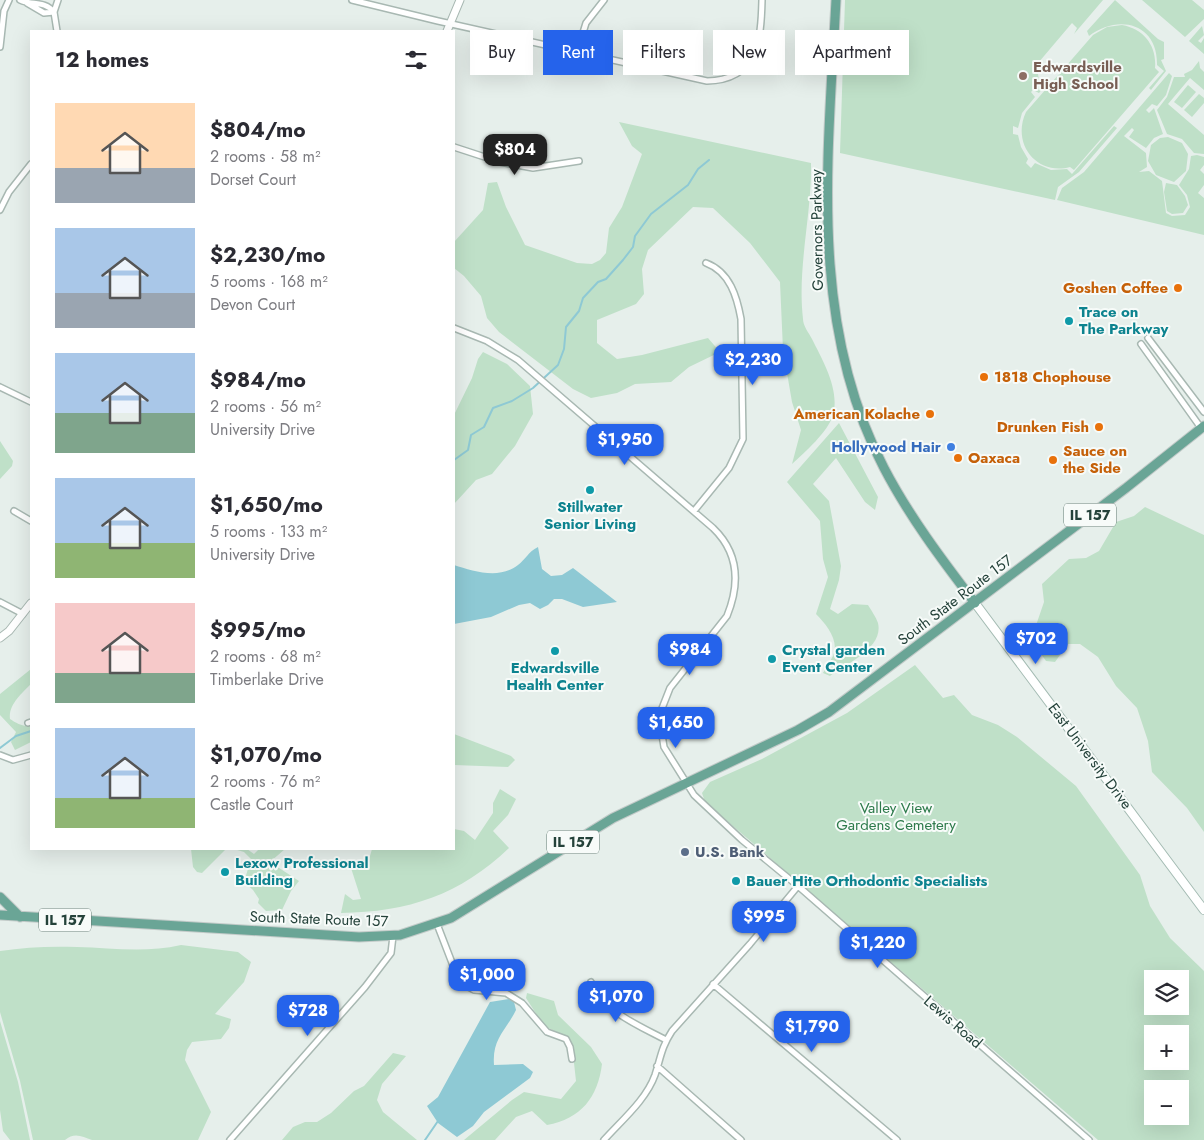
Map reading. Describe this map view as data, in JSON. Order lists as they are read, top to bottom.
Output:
{
  "streets": {
    "main road": [
      "Governors Parkway",
      "IL 157",
      "South State Route 157",
      "East University Drive"
    ],
    "street": ["Lewis Road"]
  },
  "crossings": [
    ["Governors Parkway", "South State Route 157"],
    ["Governors Parkway", "East University Drive"],
    ["South State Route 157", "East University Drive"],
    ["South State Route 157", "Lewis Road"]
  ],
  "parks": ["Valley View Gardens Cemetery"],
  "places": [
    "Edwardsville High School",
    "Goshen Coffee",
    "Trace on The Parkway",
    "1818 Chophouse",
    "American Kolache",
    "Drunken Fish",
    "Hollywood Hair",
    "Oaxaca",
    "Sauce on the Side",
    "Stillwater Senior Living",
    "Edwardsville Health Center",
    "Crystal garden Event Center",
    "U.S. Bank",
    "Lexow Professional Building",
    "Bauer Hite Orthodontic Specialists"
  ],
  "page": {
    "chip": [
      "Buy",
      "Rent",
      "Filters",
      "New",
      "Apartment"
    ],
    "heading": "12 homes",
    "list": [
      {
        "name": "$804/mo",
        "note": "2 rooms · 58 m² · Dorset Court"
      },
      {
        "name": "$2,230/mo",
        "note": "5 rooms · 168 m² · Devon Court"
      },
      {
        "name": "$984/mo",
        "note": "2 rooms · 56 m² · University Drive"
      },
      {
        "name": "$1,650/mo",
        "note": "5 rooms · 133 m² · University Drive"
      },
      {
        "name": "$995/mo",
        "note": "2 rooms · 68 m² · Timberlake Drive"
      },
      {
        "name": "$1,070/mo",
        "note": "2 rooms · 76 m² · Castle Court"
      }
    ],
    "price": [
      "$804",
      "$2,230",
      "$1,950",
      "$702",
      "$984",
      "$1,650",
      "$995",
      "$1,220",
      "$1,000",
      "$1,070",
      "$728",
      "$1,790"
    ],
    "map_buttons": ["+", "−"]
  }
}
